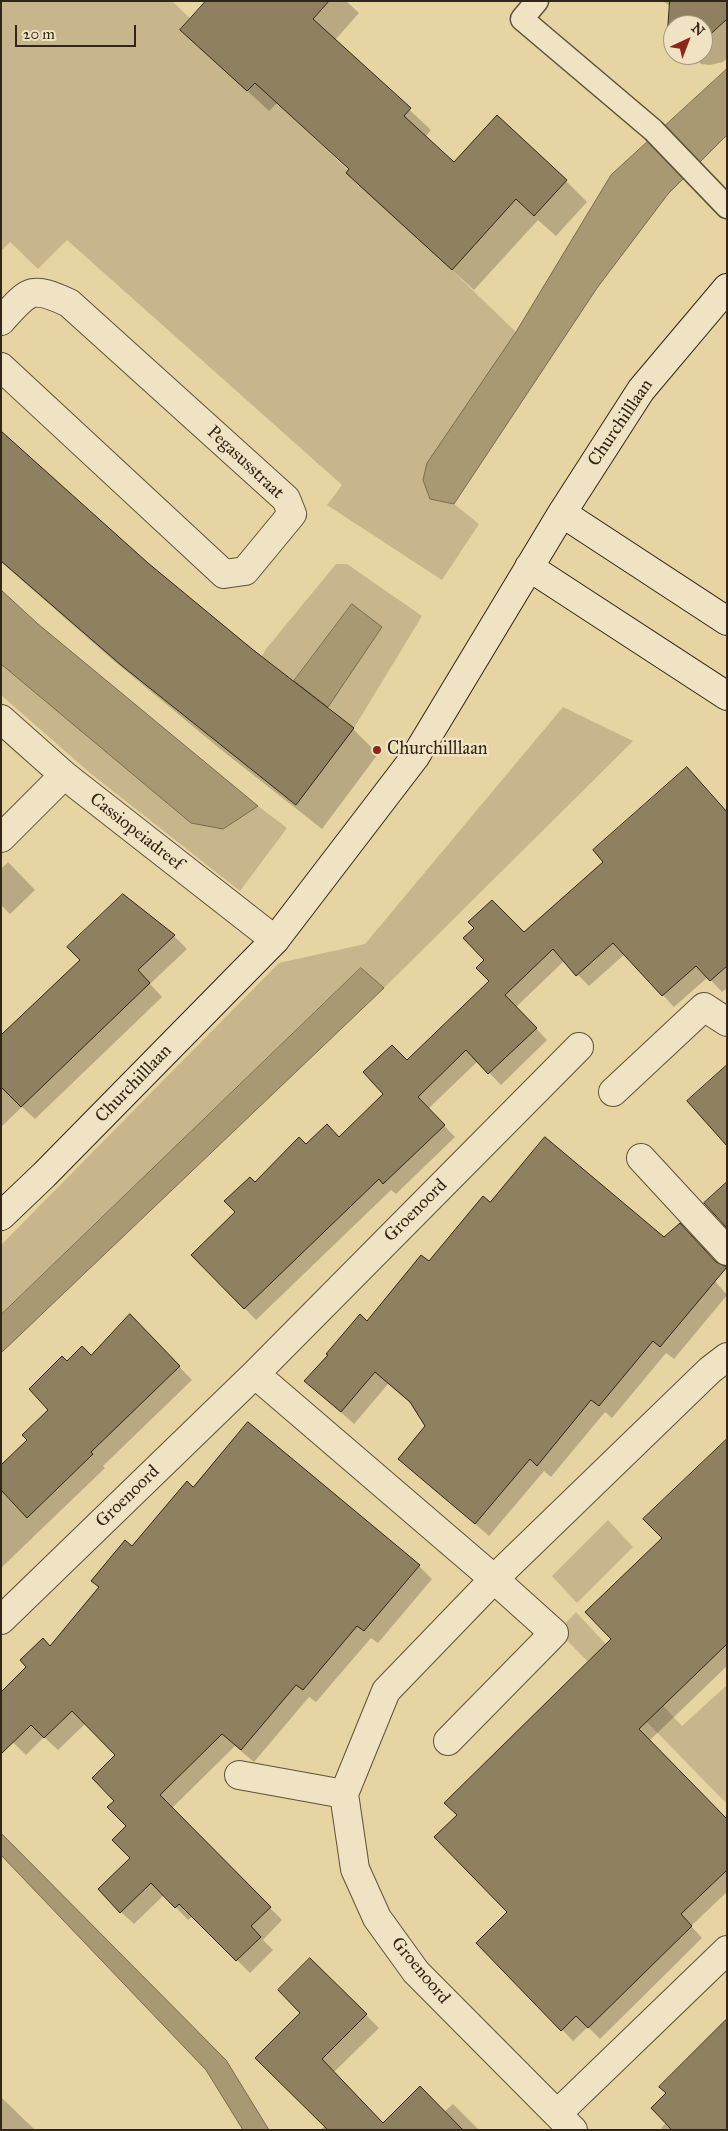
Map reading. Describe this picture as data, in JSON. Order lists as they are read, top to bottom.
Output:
{
  "streets": {
    "street": [
      "Churchilllaan",
      "Pegasusstraat",
      "Cassiopeiadreef",
      "Groenoord"
    ]
  },
  "crossings": [
    ["Churchilllaan", "Cassiopeiadreef"]
  ],
  "places": ["Churchilllaan"],
  "scale_bar": "20 m",
  "north": "top right"
}
